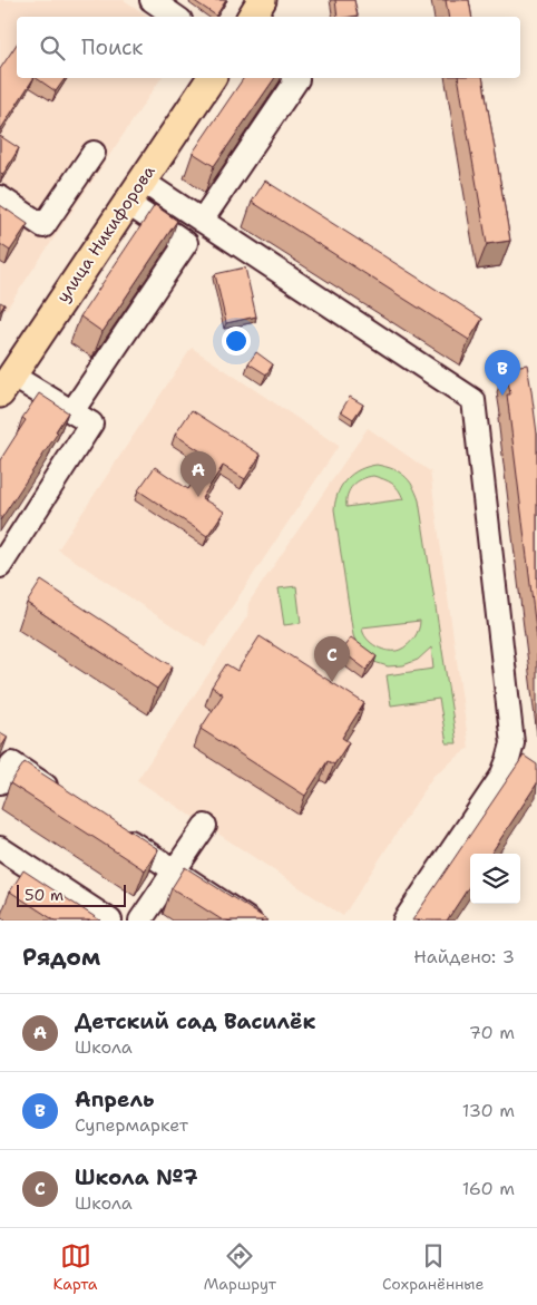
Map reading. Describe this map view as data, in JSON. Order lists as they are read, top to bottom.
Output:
{
  "streets": {
    "main road": ["улица Никифорова"]
  },
  "scale_bar": "50 m",
  "page": {
    "search": "Поиск",
    "pins": ["B", "A", "C"],
    "scale": "50 m",
    "heading": ["Рядом", "Найдено: 3"],
    "list": [
      {
        "mark": "A",
        "name": "Детский сад Василёк",
        "note": "Школа",
        "value": "70 m"
      },
      {
        "mark": "B",
        "name": "Апрель",
        "note": "Супермаркет",
        "value": "130 m"
      },
      {
        "mark": "C",
        "name": "Школа №7",
        "note": "Школа",
        "value": "160 m"
      }
    ],
    "nav": ["Карта", "Маршрут", "Сохранённые"]
  }
}
